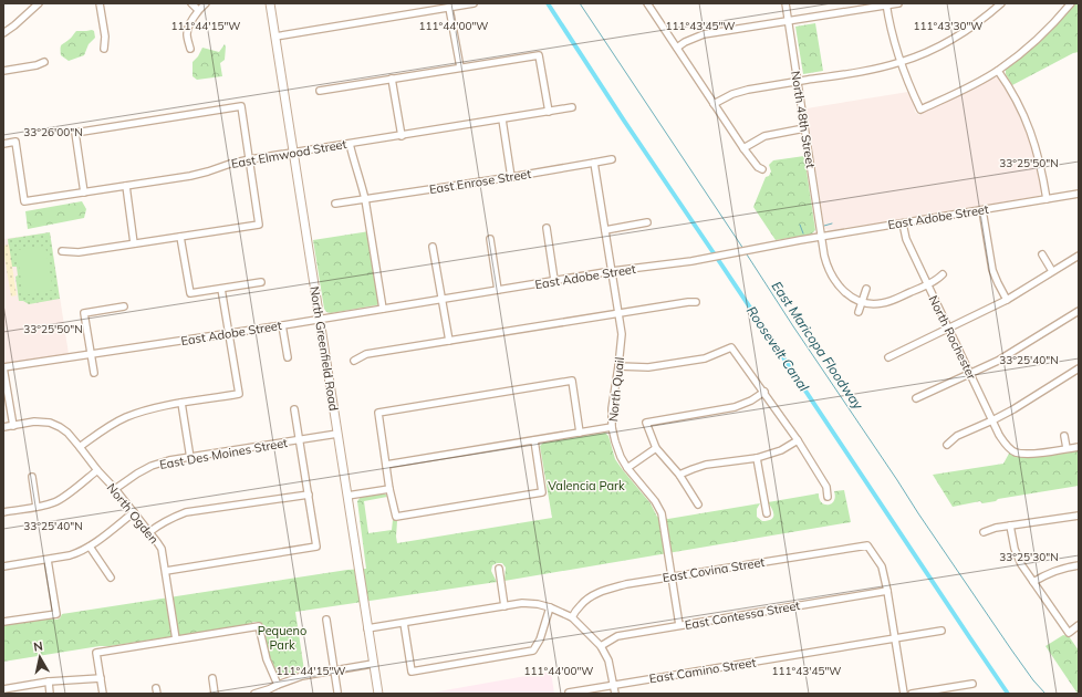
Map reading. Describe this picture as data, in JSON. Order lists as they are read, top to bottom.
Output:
{
  "streets": {
    "main road": ["North Greenfield Road"],
    "street": [
      "North 48th Street",
      "East Elmwood Street",
      "East Enrose Street",
      "East Adobe Street",
      "North Rochester",
      "North Quail",
      "East Des Moines Street",
      "North Ogden",
      "East Covina Street",
      "East Contessa Street",
      "East Camino Street"
    ]
  },
  "crossings": [
    ["North 48th Street", "East Adobe Street"],
    ["East Elmwood Street", "North Greenfield Road"],
    ["East Enrose Street", "North Quail"],
    ["East Adobe Street", "North Rochester"],
    ["East Adobe Street", "North Greenfield Road"],
    ["East Adobe Street", "North Quail"],
    ["North Greenfield Road", "East Des Moines Street"],
    ["North Quail", "East Covina Street"],
    ["North Quail", "East Contessa Street"],
    ["East Des Moines Street", "North Ogden"],
    ["East Covina Street", "East Contessa Street"]
  ],
  "water": ["East Maricopa Floodway", "Roosevelt Canal"],
  "parks": ["Valencia Park", "Pequeno Park"],
  "north": "top",
  "coordinates": [
    "111°44'15\"W",
    "111°44'00\"W",
    "111°43'45\"W",
    "111°43'30\"W",
    "33°26'00\"N",
    "33°25'50\"N",
    "33°25'40\"N",
    "33°25'30\"N"
  ]
}
